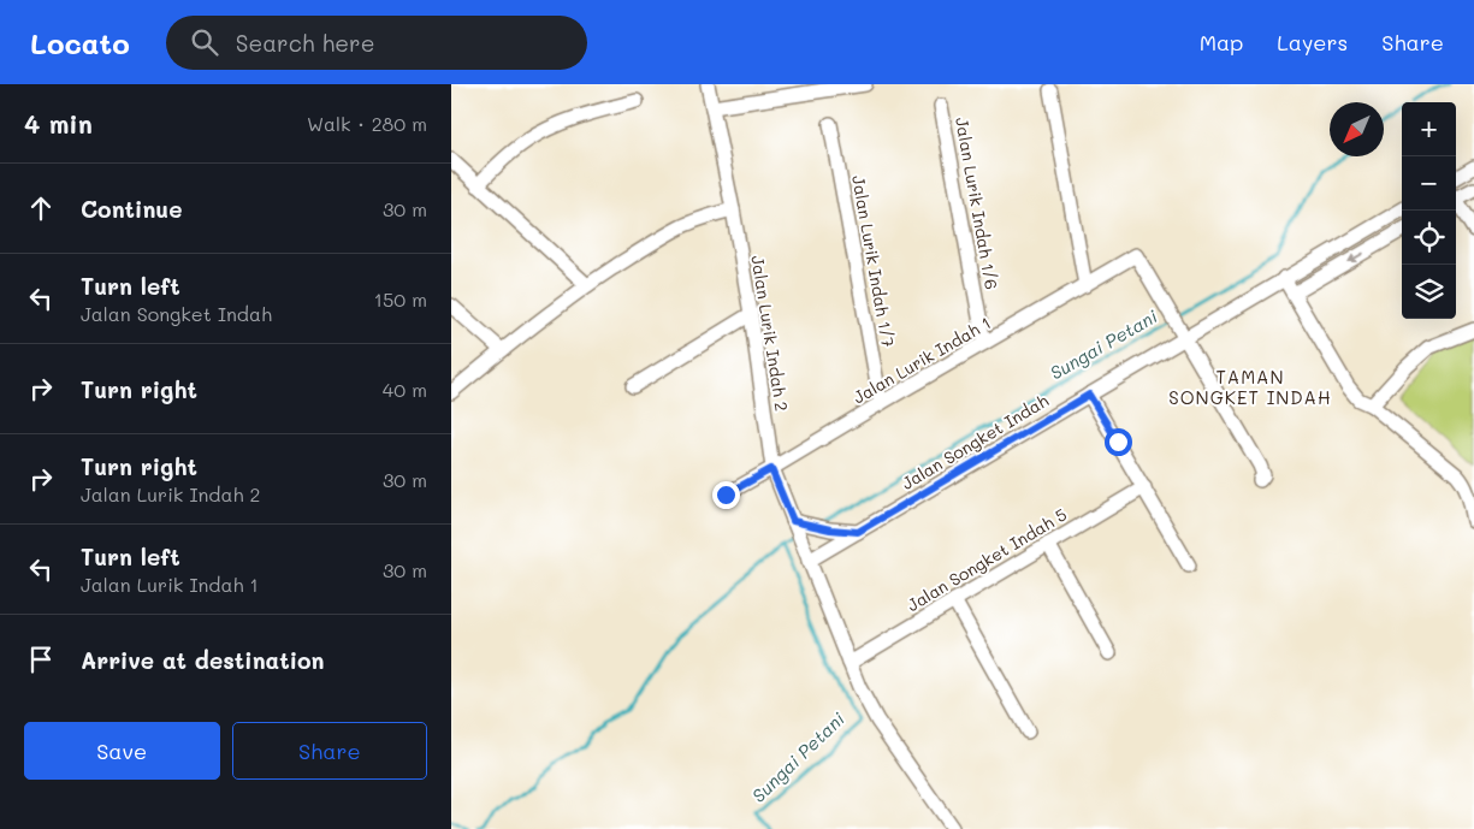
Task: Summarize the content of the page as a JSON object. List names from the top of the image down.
{
  "streets": {
    "street": [
      "Jalan Lurik Indah 1/6",
      "Jalan Lurik Indah 1/7",
      "Jalan Lurik Indah 2",
      "Jalan Lurik Indah 1",
      "Jalan Songket Indah",
      "Jalan Songket Indah 5"
    ]
  },
  "crossings": [
    ["Jalan Lurik Indah 1/6", "Jalan Lurik Indah 1"],
    ["Jalan Lurik Indah 1/7", "Jalan Lurik Indah 1"],
    ["Jalan Lurik Indah 2", "Jalan Lurik Indah 1"],
    ["Jalan Lurik Indah 2", "Jalan Songket Indah"],
    ["Jalan Lurik Indah 2", "Jalan Songket Indah 5"],
    ["Jalan Lurik Indah 1", "Jalan Songket Indah"]
  ],
  "districts": ["TAMAN SONGKET INDAH"],
  "water": ["Sungai Petani"],
  "north": "bottom left",
  "page": {
    "header": "Locato",
    "search": "Search here",
    "nav": ["Map", "Layers", "Share"],
    "heading": ["4 min", "Walk · 280 m"],
    "map_buttons": ["+", "−"],
    "list": [
      ["Continue", "30 m"],
      ["Turn left", "Jalan Songket Indah", "150 m"],
      ["Turn right", "40 m"],
      ["Turn right", "Jalan Lurik Indah 2", "30 m"],
      ["Turn left", "Jalan Lurik Indah 1", "30 m"],
      "Arrive at destination"
    ],
    "buttons": ["Save", "Share"]
  }
}
